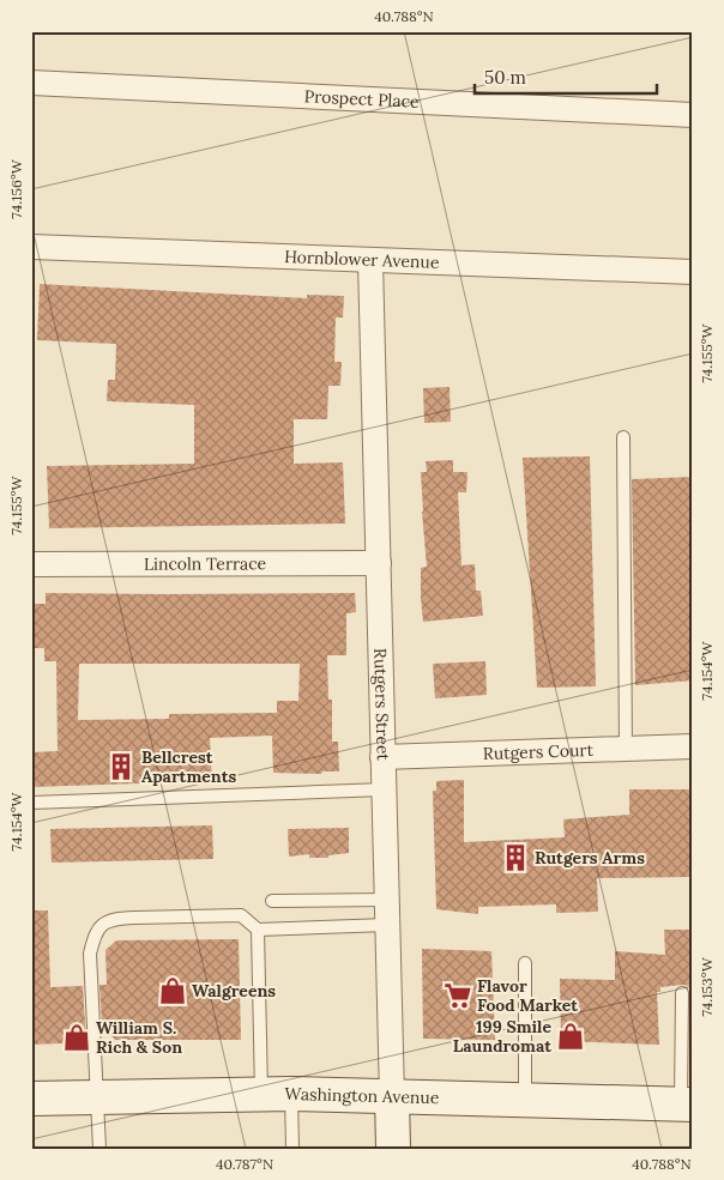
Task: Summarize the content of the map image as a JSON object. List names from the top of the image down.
{
  "streets": {
    "main road": ["Rutgers Street", "Washington Avenue"],
    "street": [
      "Prospect Place",
      "Hornblower Avenue",
      "Lincoln Terrace",
      "Rutgers Court"
    ]
  },
  "crossings": [
    ["Hornblower Avenue", "Rutgers Street"],
    ["Lincoln Terrace", "Rutgers Street"],
    ["Rutgers Street", "Rutgers Court"],
    ["Rutgers Street", "Washington Avenue"]
  ],
  "places": {
    "building": ["Bellcrest Apartments", "Rutgers Arms"],
    "shop": ["Walgreens", "199 Smile Laundromat", "William S. Rich & Son"],
    "supermarket": ["Flavor Food Market"]
  },
  "scale_bar": "50 m",
  "coordinates": [
    "40.788°N",
    "74.156°W",
    "74.155°W",
    "74.154°W",
    "74.153°W",
    "40.787°N"
  ]
}
